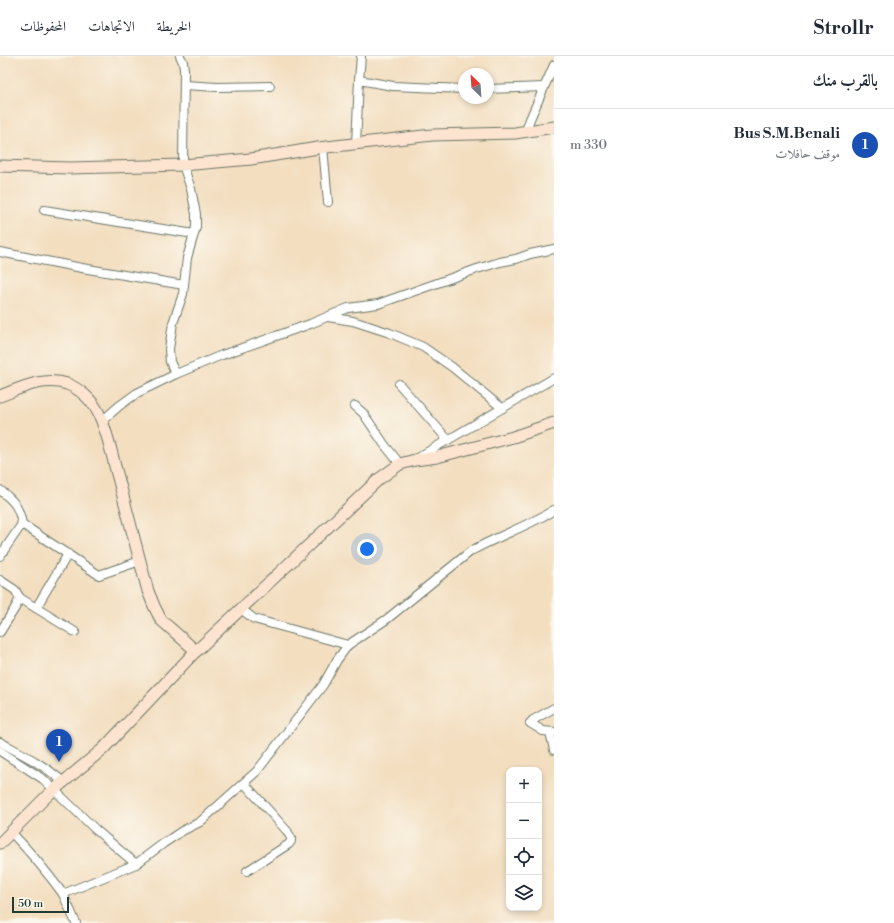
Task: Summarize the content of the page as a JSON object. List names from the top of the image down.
{
  "scale_bar": "50 m",
  "north": "top left",
  "page": {
    "header": "Strollr",
    "nav": ["الخريطة", "الاتجاهات", "المحفوظات"],
    "heading": "بالقرب منك",
    "list": [
      {
        "mark": "1",
        "name": "Bus S.M.Benali",
        "note": "موقف حافلات",
        "value": "330 m"
      }
    ],
    "pins": "1",
    "map_buttons": ["+", "−"],
    "scale": "50 m"
  }
}
